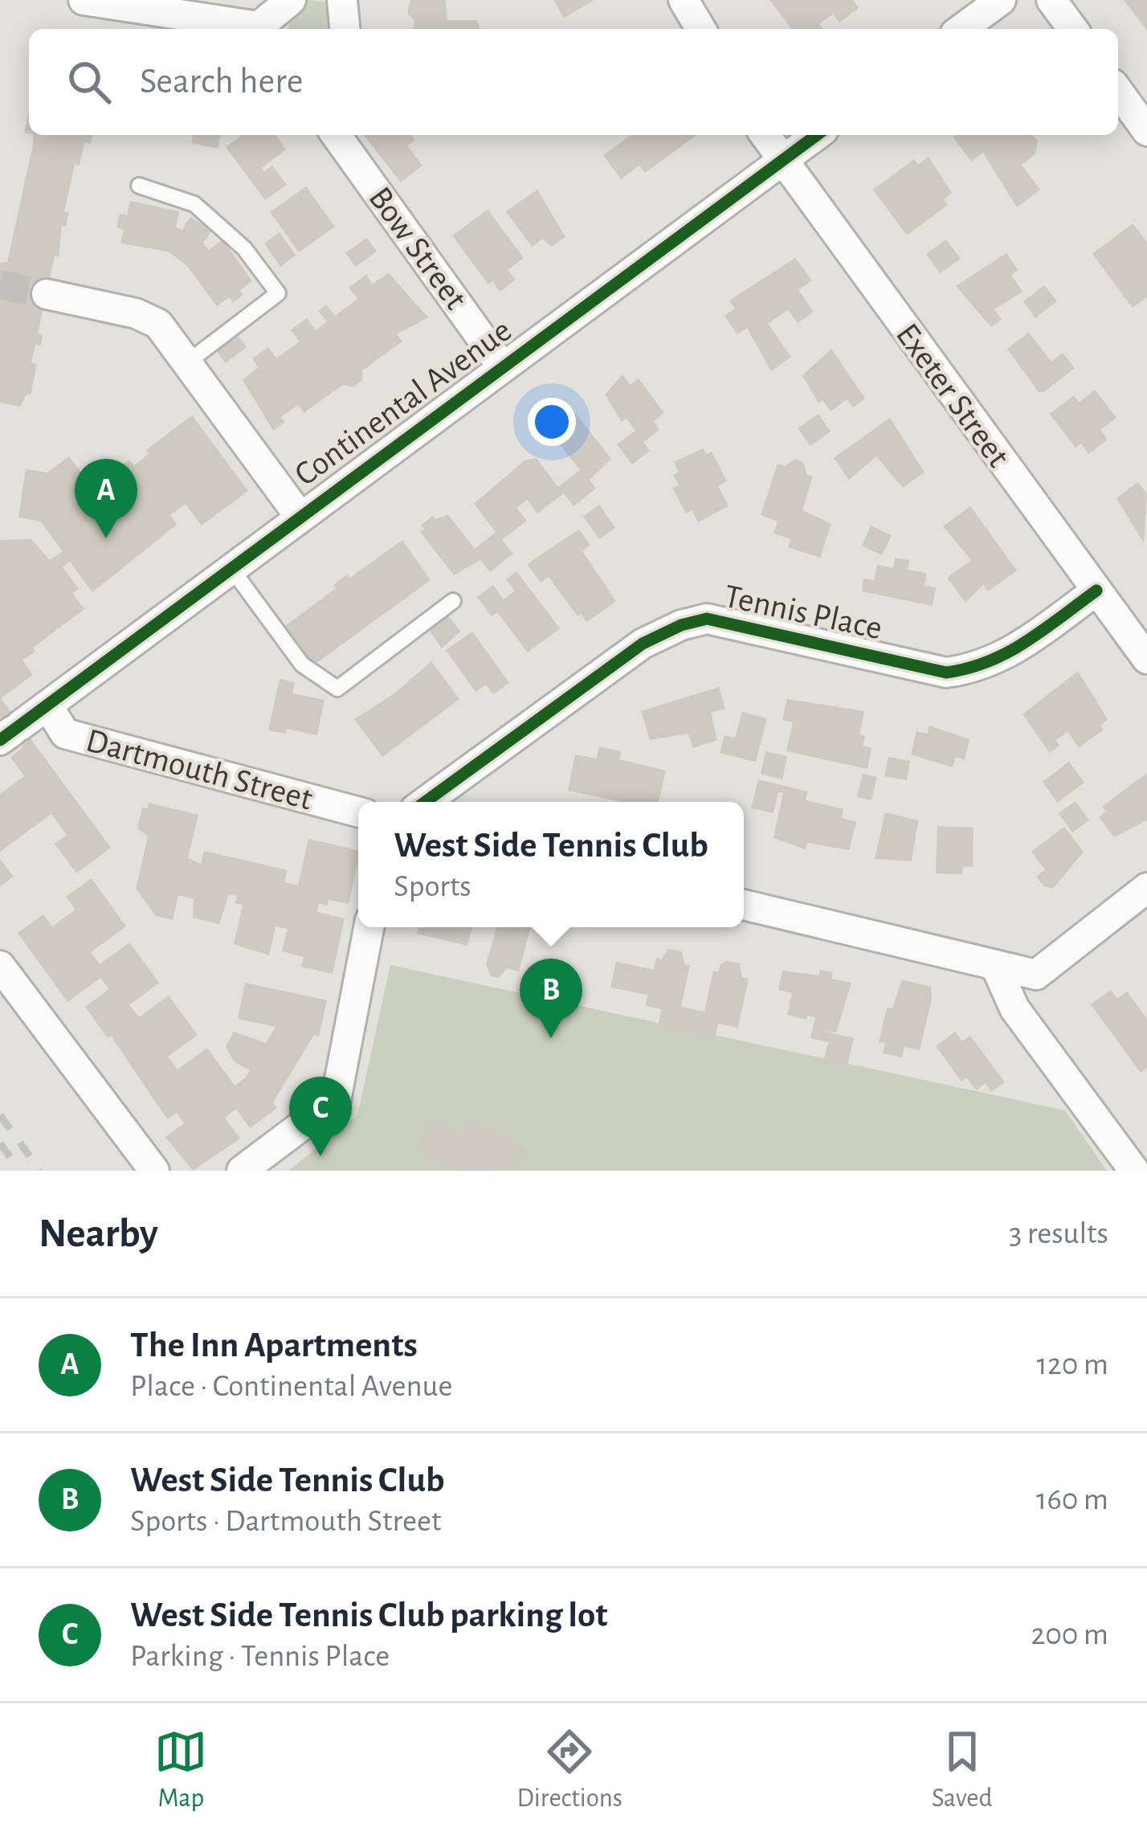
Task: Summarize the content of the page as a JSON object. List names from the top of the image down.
{
  "streets": {
    "street": [
      "Bow Street",
      "Exeter Street",
      "Continental Avenue",
      "Tennis Place",
      "Dartmouth Street"
    ]
  },
  "crossings": [
    ["Bow Street", "Continental Avenue"],
    ["Exeter Street", "Continental Avenue"],
    ["Exeter Street", "Tennis Place"],
    ["Continental Avenue", "Dartmouth Street"]
  ],
  "page": {
    "search": "Search here",
    "pins": ["A", "B", "C"],
    "popup": ["West Side Tennis Club", "Sports"],
    "heading": ["Nearby", "3 results"],
    "list": [
      {
        "mark": "A",
        "name": "The Inn Apartments",
        "note": "Place · Continental Avenue",
        "value": "120 m"
      },
      {
        "mark": "B",
        "name": "West Side Tennis Club",
        "note": "Sports · Dartmouth Street",
        "value": "160 m"
      },
      {
        "mark": "C",
        "name": "West Side Tennis Club parking lot",
        "note": "Parking · Tennis Place",
        "value": "200 m"
      }
    ],
    "nav": ["Map", "Directions", "Saved"]
  }
}
